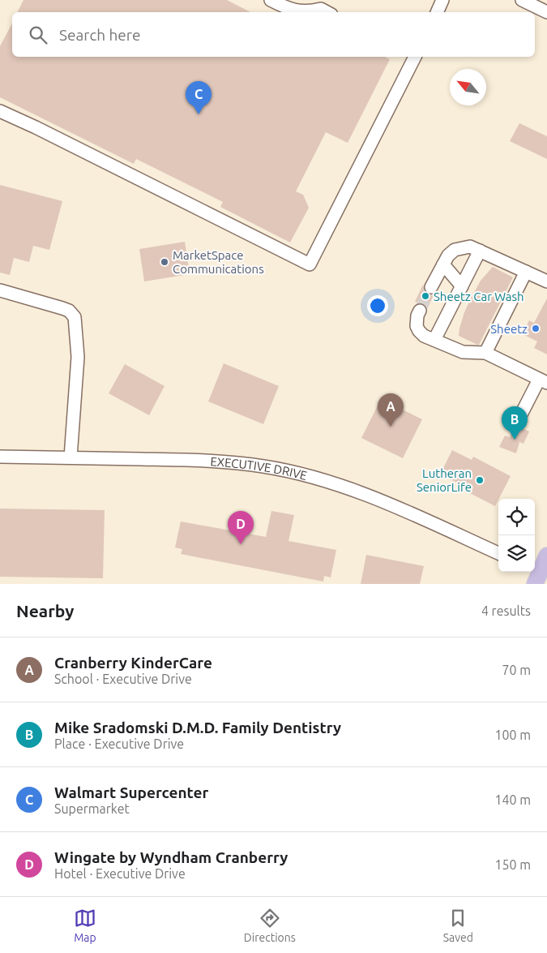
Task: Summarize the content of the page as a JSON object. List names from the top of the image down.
{
  "streets": {
    "street": ["EXECUTIVE DRIVE"]
  },
  "places": [
    "MarketSpace Communications",
    "Sheetz Car Wash",
    "Sheetz",
    "Lutheran SeniorLife"
  ],
  "north": "top left",
  "page": {
    "search": "Search here",
    "pins": [
      "C",
      "A",
      "B",
      "D"
    ],
    "heading": ["Nearby", "4 results"],
    "list": [
      {
        "mark": "A",
        "name": "Cranberry KinderCare",
        "note": "School · Executive Drive",
        "value": "70 m"
      },
      {
        "mark": "B",
        "name": "Mike Sradomski D.M.D. Family Dentistry",
        "note": "Place · Executive Drive",
        "value": "100 m"
      },
      {
        "mark": "C",
        "name": "Walmart Supercenter",
        "note": "Supermarket",
        "value": "140 m"
      },
      {
        "mark": "D",
        "name": "Wingate by Wyndham Cranberry",
        "note": "Hotel · Executive Drive",
        "value": "150 m"
      }
    ],
    "nav": ["Map", "Directions", "Saved"]
  }
}
